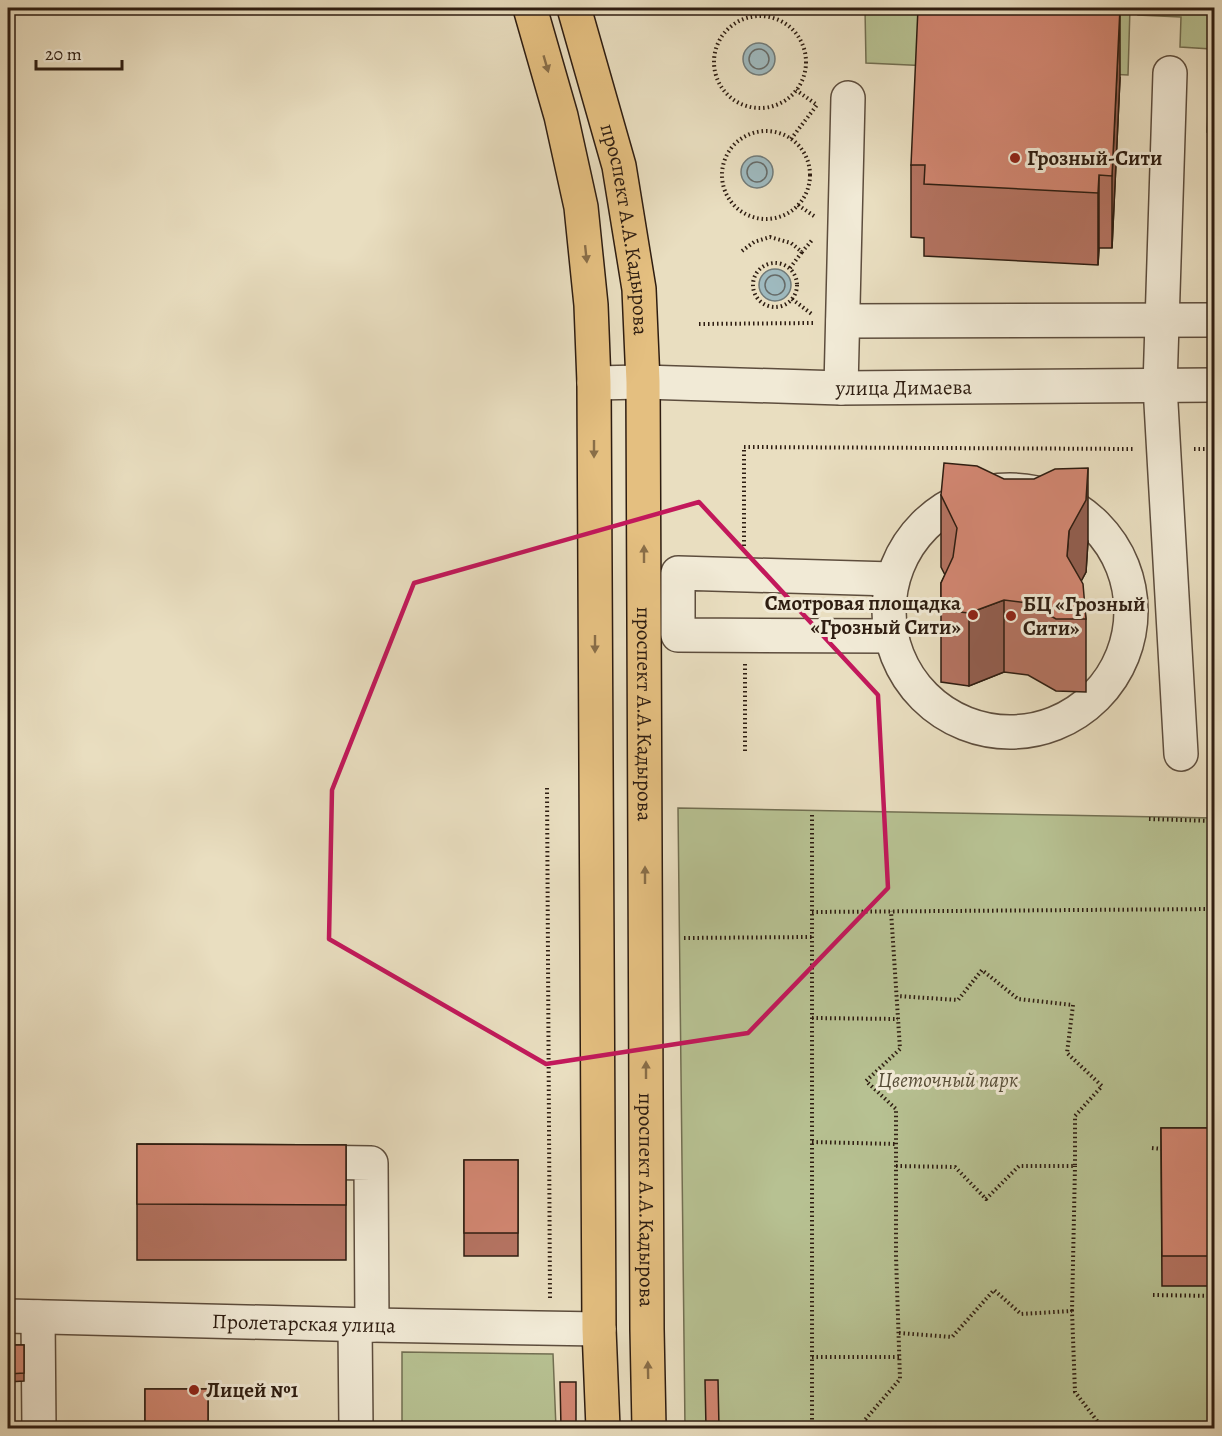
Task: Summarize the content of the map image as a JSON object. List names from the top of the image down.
{
  "streets": {
    "main road": ["проспект А.А.Кадырова"],
    "street": ["улица Димаева", "Пролетарская улица"]
  },
  "crossings": [
    ["проспект А.А.Кадырова", "улица Димаева"],
    ["проспект А.А.Кадырова", "Пролетарская улица"]
  ],
  "parks": ["Цветочный парк"],
  "places": [
    "Грозный-Сити",
    "Смотровая площадка «Грозный Сити»",
    "БЦ «Грозный Сити»",
    "Лицей №1"
  ],
  "scale_bar": "20 m"
}
